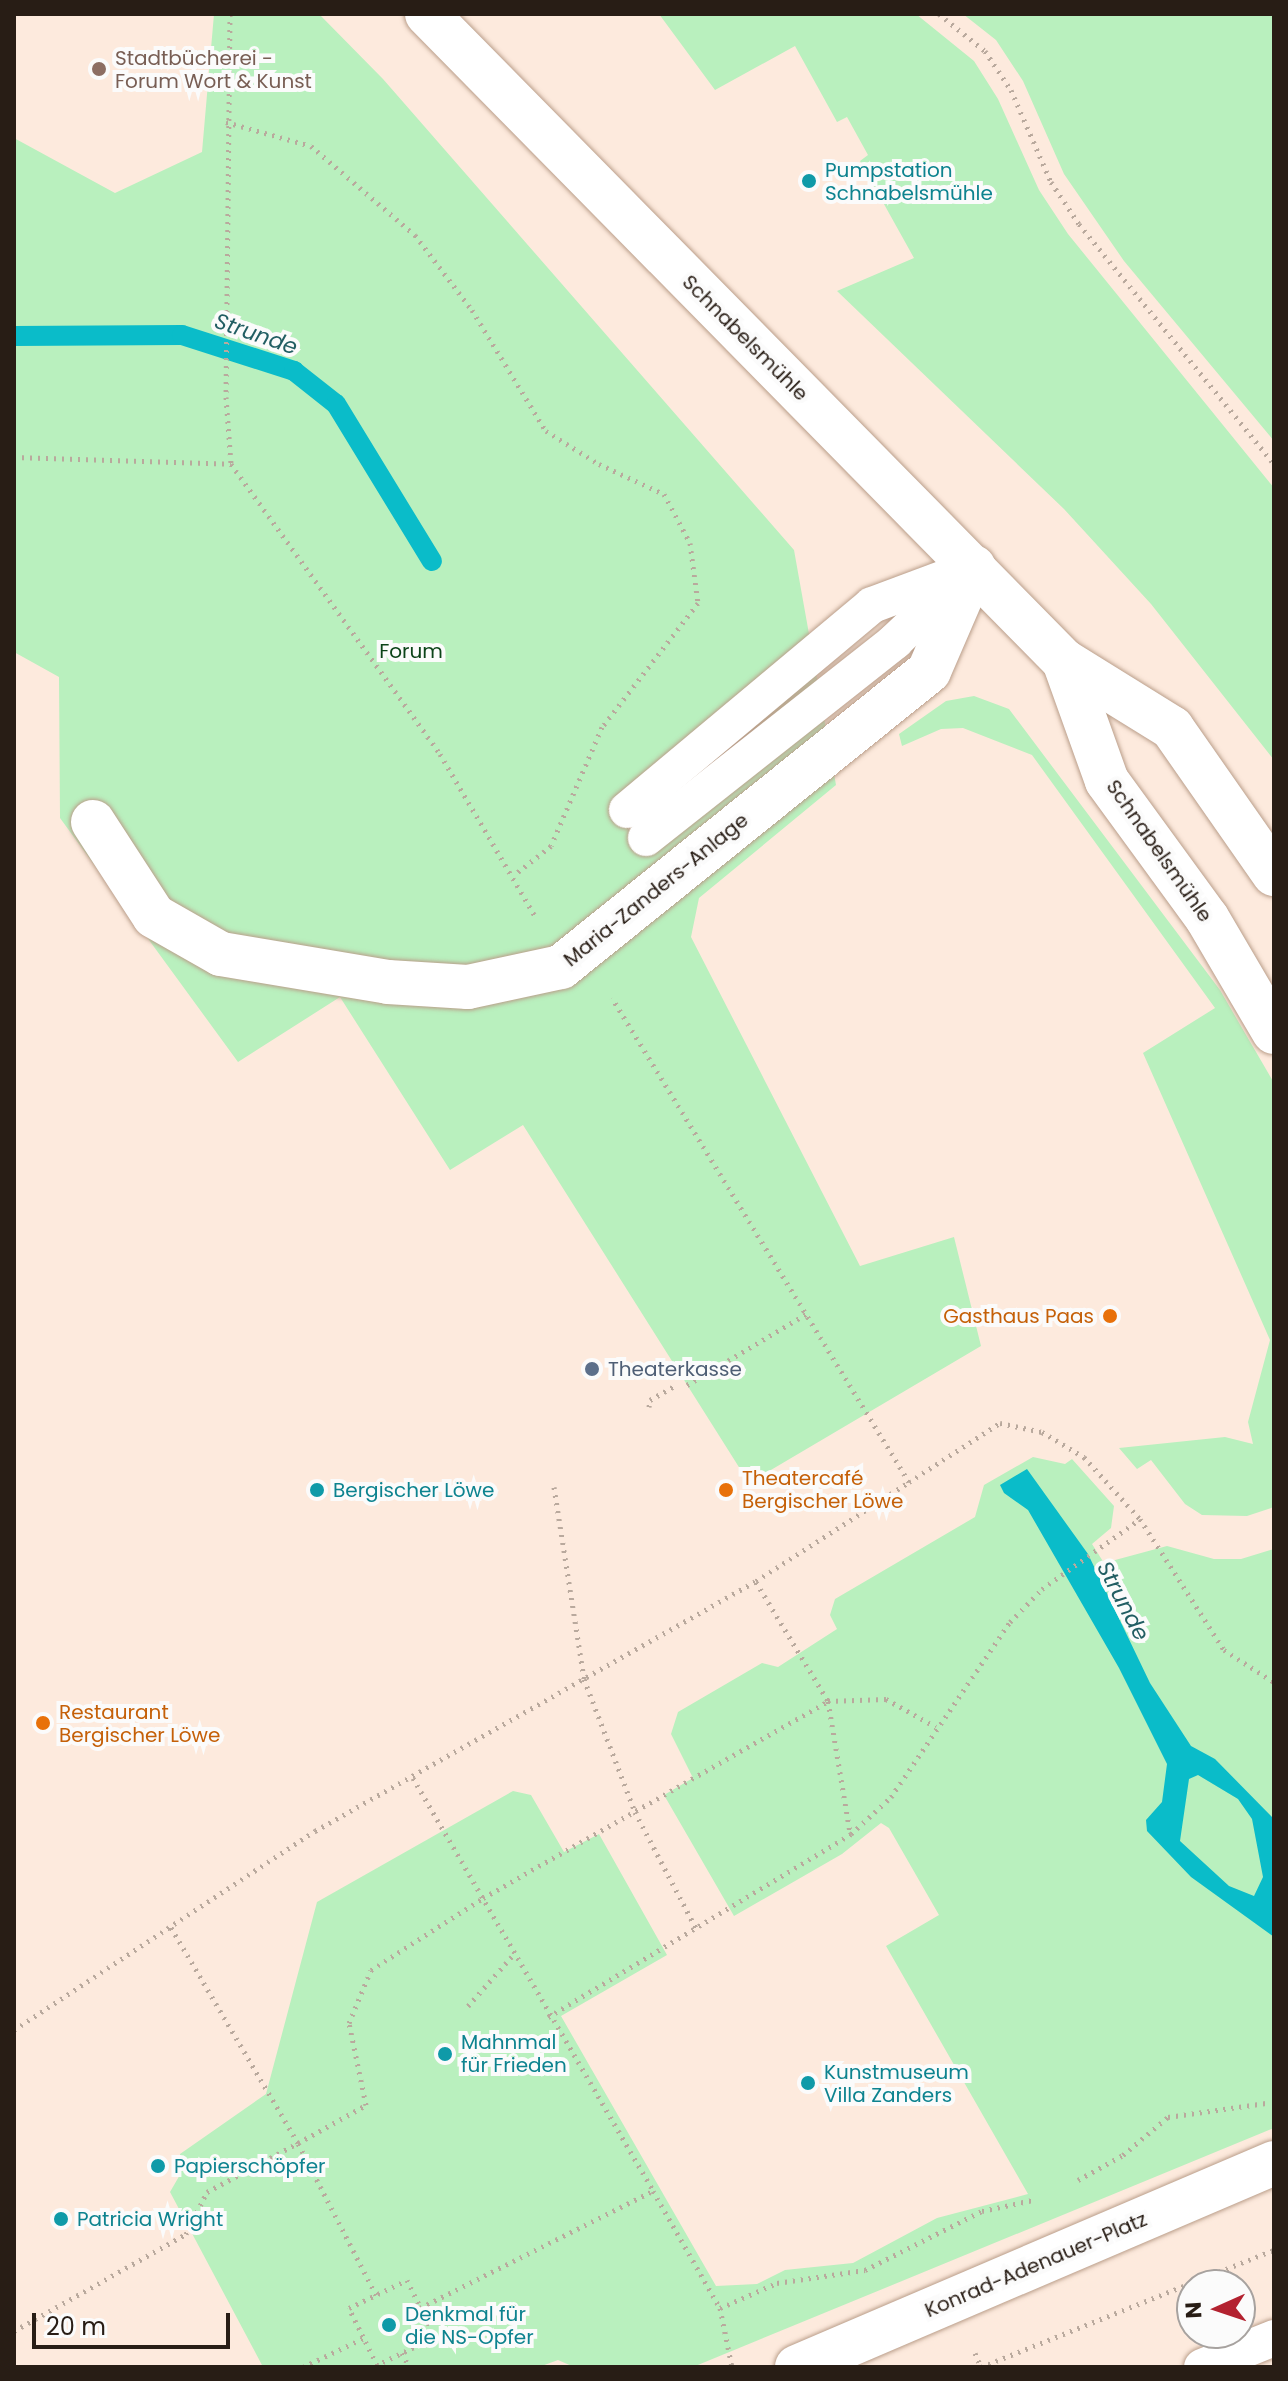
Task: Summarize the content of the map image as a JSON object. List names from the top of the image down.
{
  "streets": {
    "main road": ["Schnabelsmühle", "Maria-Zanders-Anlage", "Konrad-Adenauer-Platz"]
  },
  "crossings": [
    ["Schnabelsmühle", "Maria-Zanders-Anlage"]
  ],
  "water": ["Strunde"],
  "parks": ["Forum"],
  "places": [
    "Stadtbücherei - Forum Wort & Kunst",
    "Pumpstation Schnabelsmühle",
    "Gasthaus Paas",
    "Theaterkasse",
    "Bergischer Löwe",
    "Theatercafé Bergischer Löwe",
    "Restaurant Bergischer Löwe",
    "Mahnmal für Frieden",
    "Kunstmuseum Villa Zanders",
    "Papierschöpfer",
    "Patricia Wright",
    "Denkmal für die NS-Opfer"
  ],
  "scale_bar": "20 m",
  "north": "left"
}
